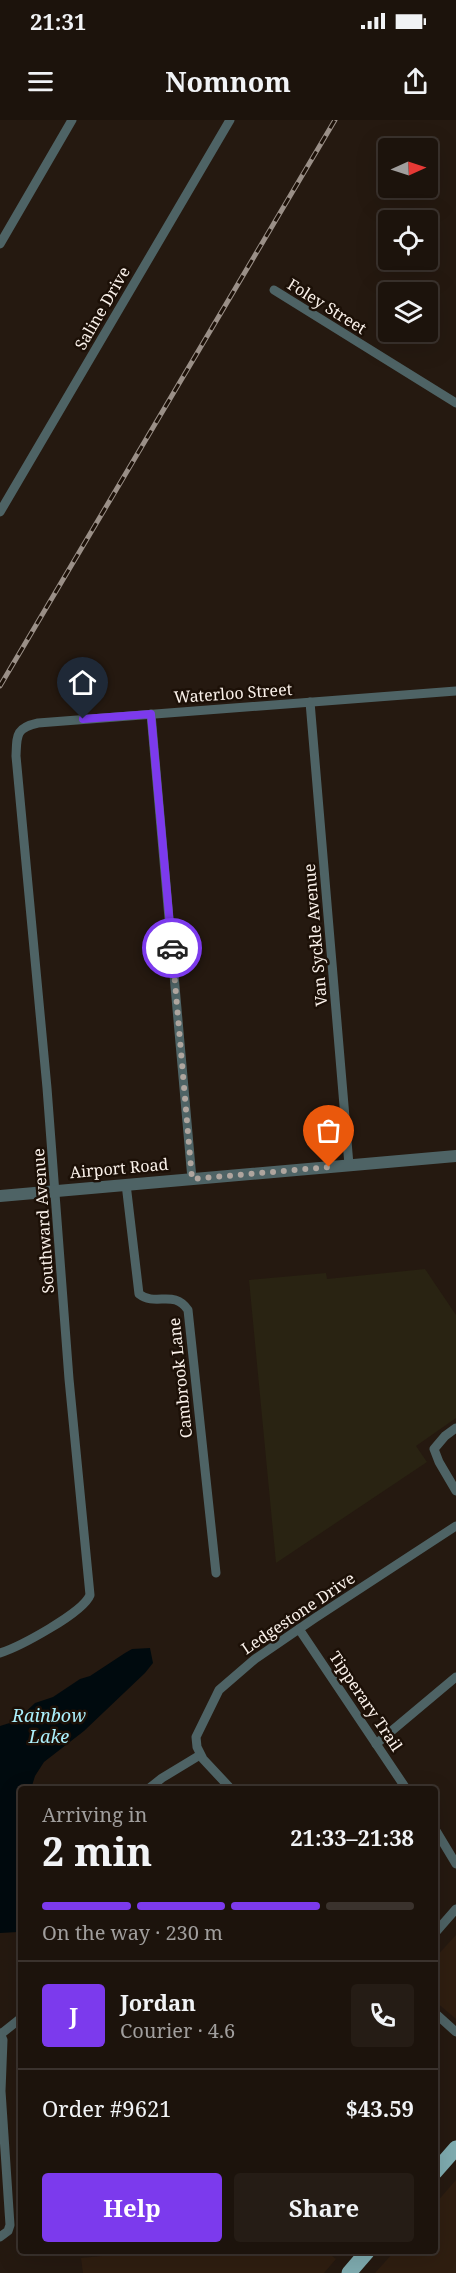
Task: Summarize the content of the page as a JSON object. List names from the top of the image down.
{
  "streets": {
    "street": [
      "Foley Street",
      "Saline Drive",
      "Waterloo Street",
      "Van Syckle Avenue",
      "Airport Road",
      "Southward Avenue",
      "Cambrook Lane",
      "Ledgestone Drive",
      "Tipperary Trail"
    ]
  },
  "crossings": [
    ["Waterloo Street", "Van Syckle Avenue"],
    ["Waterloo Street", "Southward Avenue"],
    ["Van Syckle Avenue", "Airport Road"],
    ["Airport Road", "Southward Avenue"],
    ["Airport Road", "Cambrook Lane"],
    ["Ledgestone Drive", "Tipperary Trail"]
  ],
  "water": ["Rainbow Lake"],
  "north": "right",
  "page": {
    "status": "21:31",
    "header": "Nomnom",
    "heading": ["2 min", "Arriving in", "21:33–21:38"],
    "panel": [
      "Jordan",
      "Courier · 4.6",
      "Order #9621",
      "$43.59"
    ],
    "bar": "On the way · 230 m",
    "round": "J",
    "buttons": ["Help", "Share"]
  }
}
